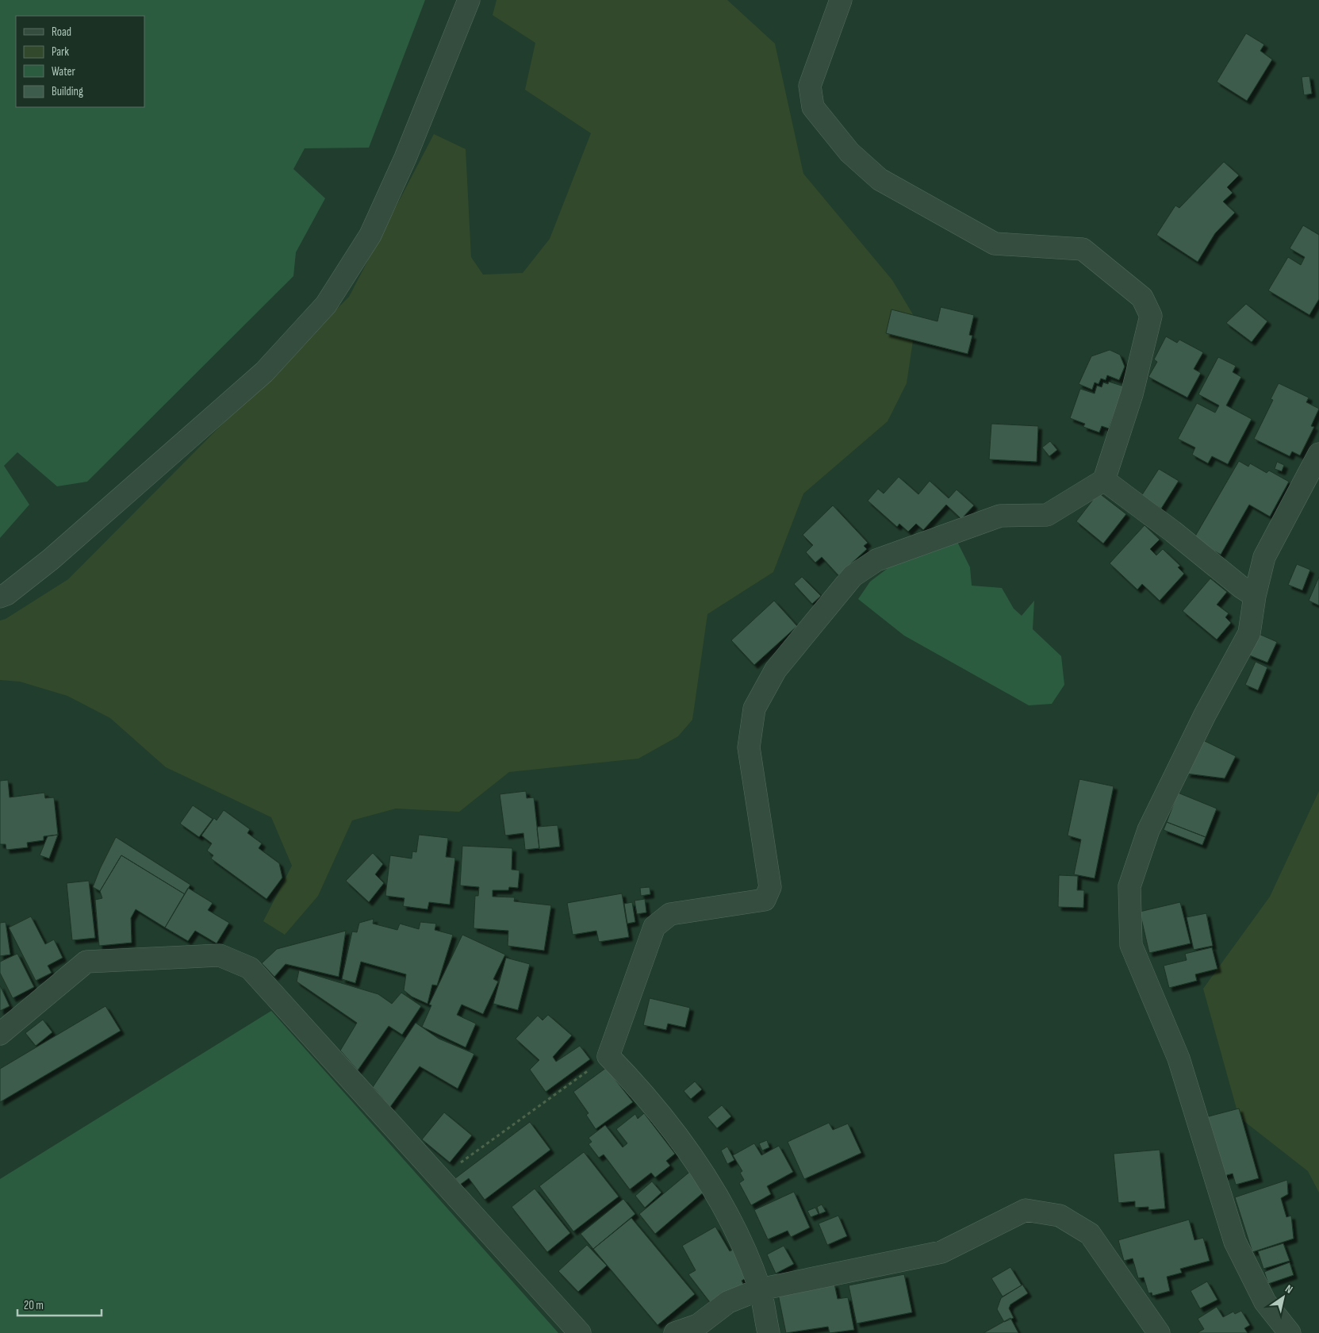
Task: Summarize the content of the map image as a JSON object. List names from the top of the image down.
{
  "legend": [
    "Road",
    "Park",
    "Water",
    "Building"
  ],
  "scale_bar": "20 m",
  "north": "top right"
}
